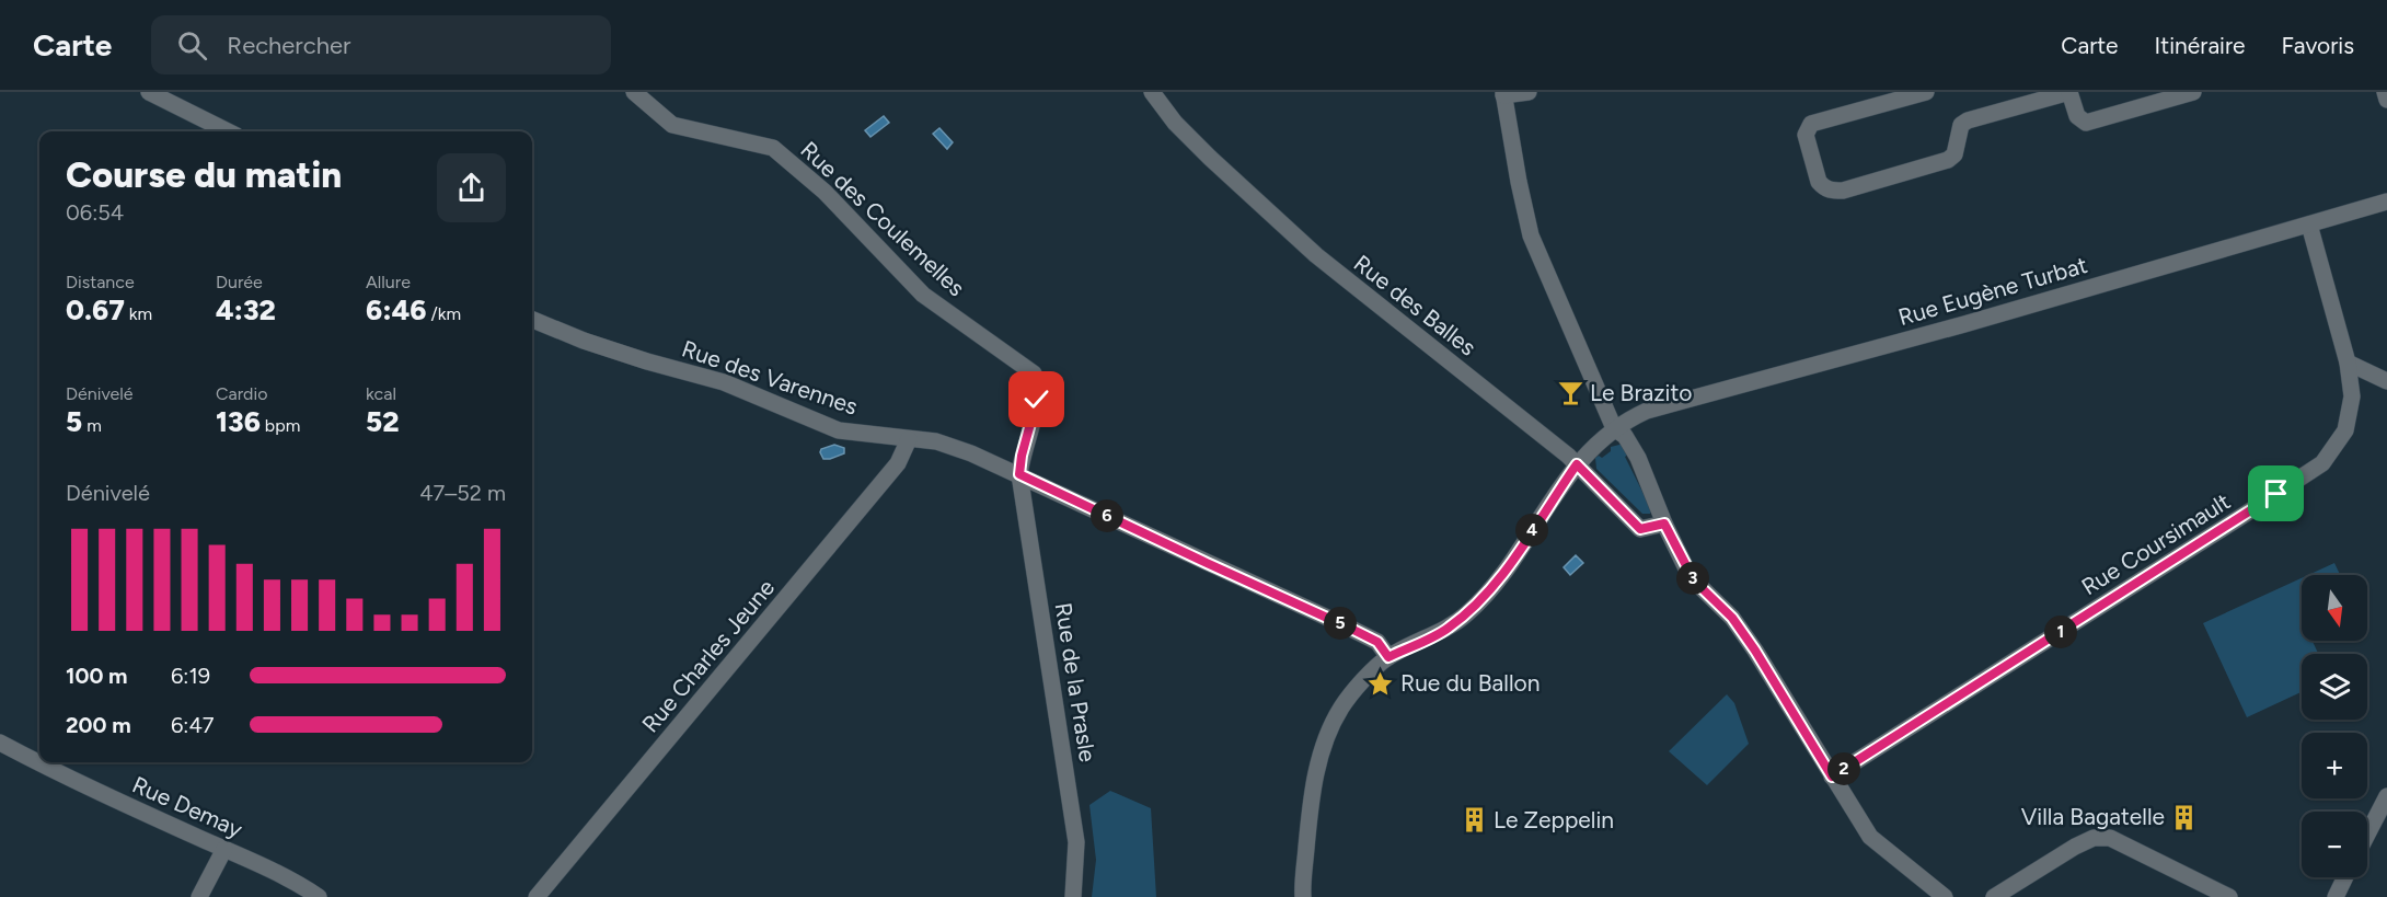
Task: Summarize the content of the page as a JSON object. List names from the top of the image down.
{
  "streets": {
    "street": [
      "Rue des Coulemelles",
      "Rue Eugène Turbat",
      "Rue des Balles",
      "Rue des Varennes",
      "Rue Coursimault",
      "Rue Charles Jeune",
      "Rue de la Prasle",
      "Rue Demay"
    ]
  },
  "crossings": [
    ["Rue des Coulemelles", "Rue des Varennes"],
    ["Rue des Coulemelles", "Rue de la Prasle"],
    ["Rue Eugène Turbat", "Rue Coursimault"],
    ["Rue des Varennes", "Rue Charles Jeune"],
    ["Rue des Varennes", "Rue de la Prasle"]
  ],
  "places": {
    "bar": ["Le Brazito"],
    "place": ["Rue du Ballon"],
    "building": ["Villa Bagatelle", "Le Zeppelin"]
  },
  "north": "bottom",
  "page": {
    "header": "Carte",
    "search": "Rechercher",
    "nav": ["Carte", "Itinéraire", "Favoris"],
    "heading": ["Course du matin", "06:54"],
    "stats": [
      ["Distance", "0.67 km"],
      ["Durée", "4:32"],
      ["Allure", "6:46 /km"],
      ["Dénivelé", "5 m"],
      ["Cardio", "136 bpm"],
      ["kcal", "52"]
    ],
    "chart": ["Dénivelé", "47–52 m"],
    "pins": [
      "6",
      "4",
      "3",
      "5",
      "1",
      "2"
    ],
    "map_buttons": ["+", "−"],
    "list": [
      {
        "name": "100 m",
        "note": "6:19"
      },
      {
        "name": "200 m",
        "note": "6:47"
      }
    ]
  }
}
